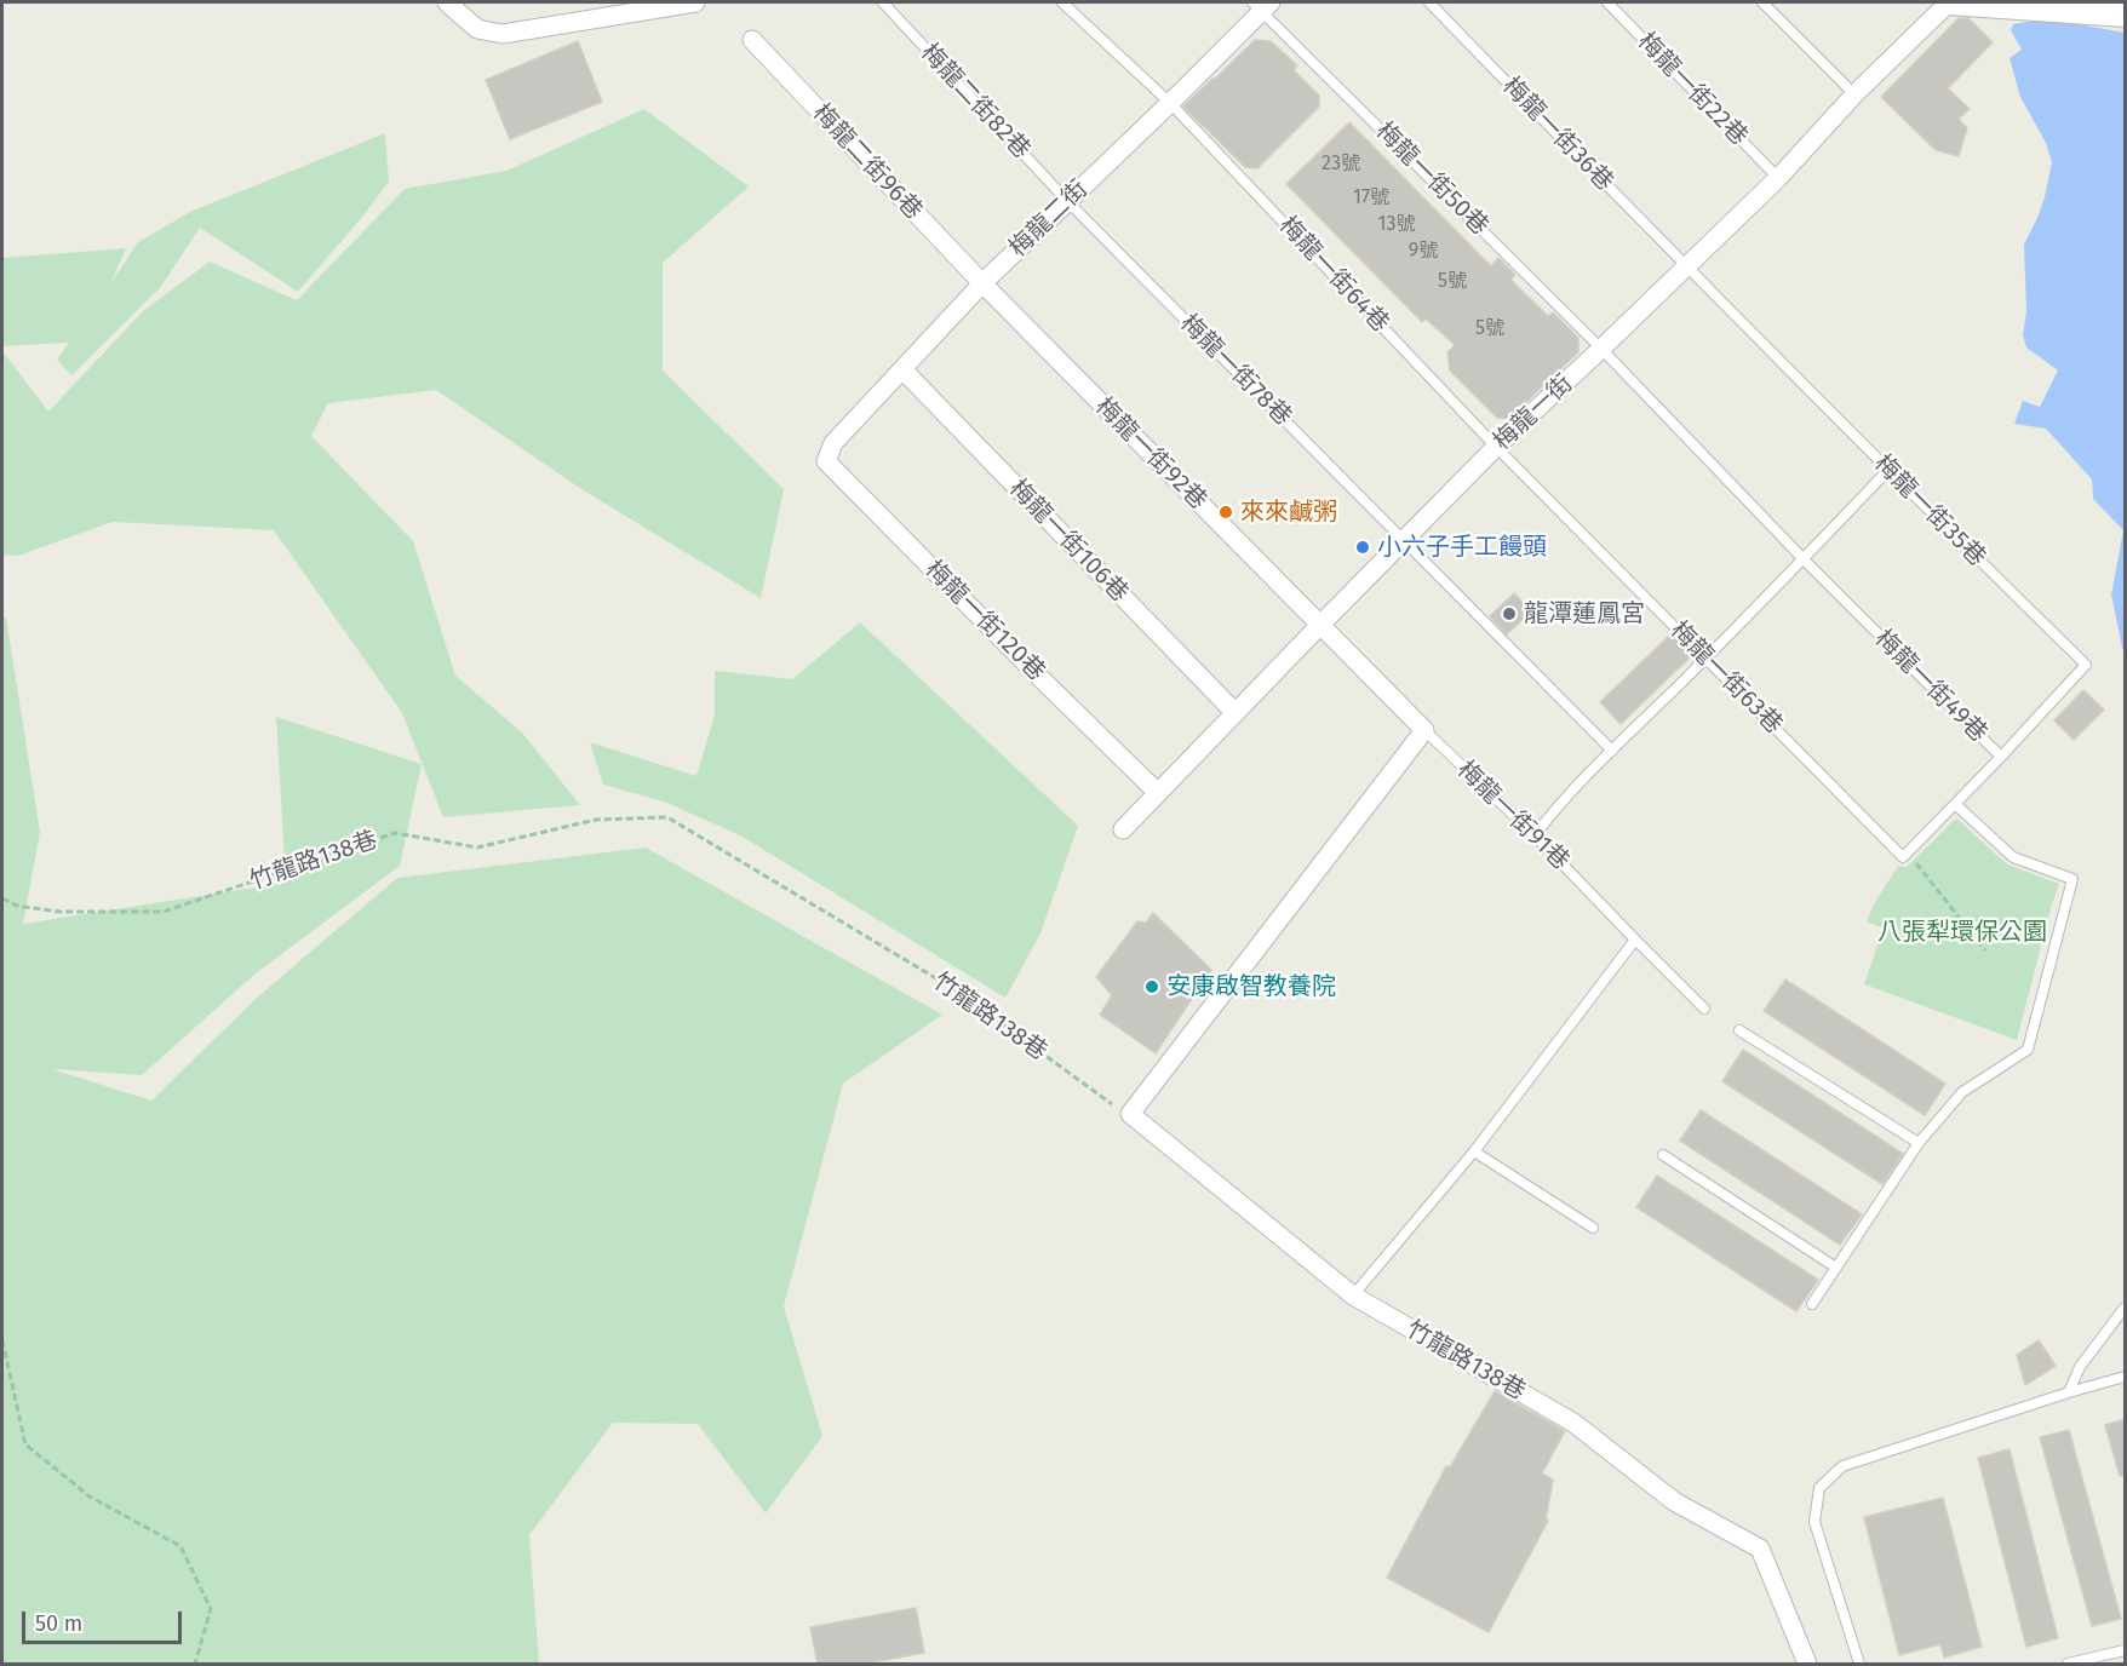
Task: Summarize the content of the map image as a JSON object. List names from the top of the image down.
{
  "streets": {
    "street": [
      "梅龍二街96巷",
      "梅龍二街",
      "梅龍一街",
      "梅龍一街92巷",
      "梅龍一街106巷",
      "梅龍一街120巷",
      "梅龍一街91巷",
      "竹龍路138巷"
    ],
    "lane": [
      "梅龍一街22巷",
      "梅龍二街82巷",
      "梅龍一街36巷",
      "梅龍一街50巷",
      "梅龍一街64巷",
      "梅龍一街78巷",
      "梅龍一街35巷",
      "梅龍一街63巷",
      "梅龍一街49巷"
    ]
  },
  "crossings": [
    ["梅龍一街22巷", "梅龍一街"],
    ["梅龍二街82巷", "梅龍二街"],
    ["梅龍二街82巷", "梅龍一街78巷"],
    ["梅龍一街36巷", "梅龍一街"],
    ["梅龍一街36巷", "梅龍一街35巷"],
    ["梅龍二街96巷", "梅龍二街"],
    ["梅龍二街96巷", "梅龍一街92巷"],
    ["梅龍一街50巷", "梅龍二街"],
    ["梅龍一街50巷", "梅龍一街"],
    ["梅龍一街50巷", "梅龍一街49巷"],
    ["梅龍二街", "梅龍一街64巷"],
    ["梅龍二街", "梅龍一街78巷"],
    ["梅龍二街", "梅龍一街92巷"],
    ["梅龍二街", "梅龍一街106巷"],
    ["梅龍二街", "梅龍一街120巷"],
    ["梅龍一街64巷", "梅龍一街"],
    ["梅龍一街64巷", "梅龍一街63巷"],
    ["梅龍一街78巷", "梅龍一街"],
    ["梅龍一街", "梅龍一街92巷"],
    ["梅龍一街", "梅龍一街35巷"],
    ["梅龍一街", "梅龍一街106巷"],
    ["梅龍一街", "梅龍一街120巷"],
    ["梅龍一街", "梅龍一街63巷"],
    ["梅龍一街", "梅龍一街49巷"],
    ["梅龍一街", "梅龍一街91巷"],
    ["梅龍一街92巷", "梅龍一街91巷"],
    ["梅龍一街35巷", "梅龍一街49巷"]
  ],
  "parks": ["八張犁環保公園"],
  "places": [
    "來來鹹粥",
    "小六子手工饅頭",
    "龍潭蓮鳳宮",
    "安康啟智教養院"
  ],
  "house_numbers": [
    "23號",
    "17號",
    "13號",
    "9號",
    "5號",
    "5號"
  ],
  "scale_bar": "50 m"
}
